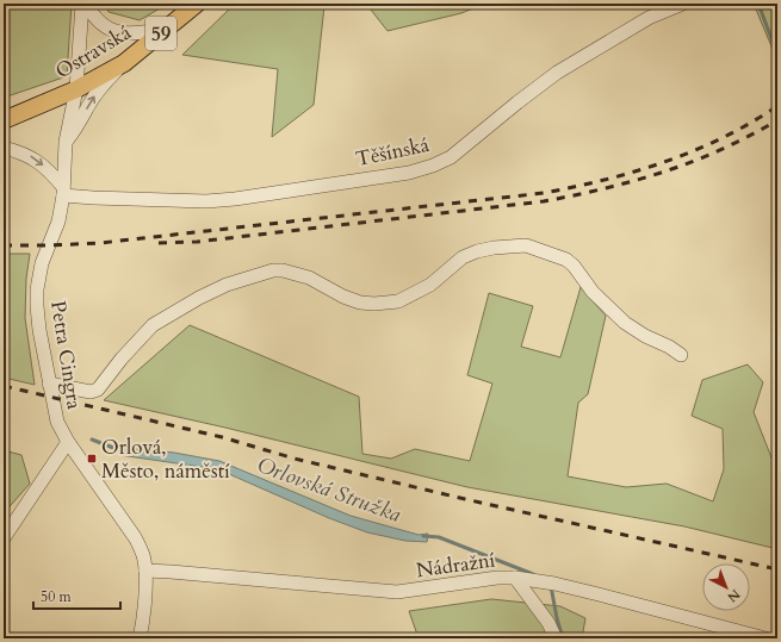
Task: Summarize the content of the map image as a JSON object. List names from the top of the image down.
{
  "streets": {
    "main road": ["59", "Ostravská"],
    "street": ["Těšínská", "Petra Cingra", "Nádražní"]
  },
  "crossings": [
    ["Ostravská", "Petra Cingra"],
    ["Těšínská", "Petra Cingra"],
    ["Petra Cingra", "Nádražní"]
  ],
  "water": ["Orlovská Stružka"],
  "places": {
    "transit": ["Orlová, Město, náměstí"]
  },
  "scale_bar": "50 m",
  "north": "bottom right"
}
